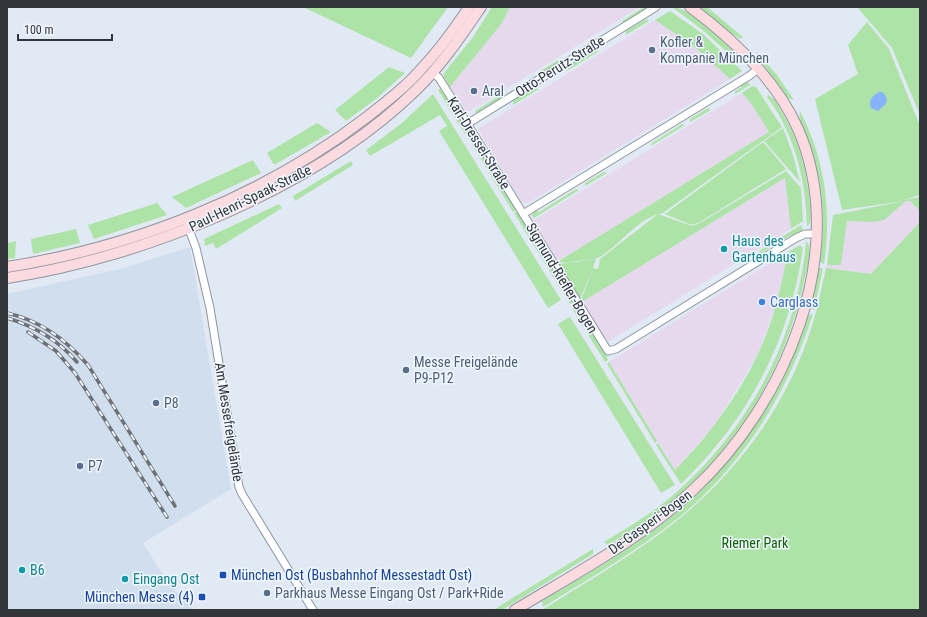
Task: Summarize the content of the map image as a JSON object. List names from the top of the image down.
{
  "streets": {
    "main road": ["Paul-Henri-Spaak-Straße", "De-Gasperi-Bogen"],
    "street": [
      "Otto-Perutz-Straße",
      "Karl-Dressel-Straße",
      "Sigmund-Riefler-Bogen",
      "Am Messefreigelände"
    ]
  },
  "crossings": [
    ["Otto-Perutz-Straße", "Karl-Dressel-Straße"],
    ["Karl-Dressel-Straße", "Paul-Henri-Spaak-Straße"],
    ["Karl-Dressel-Straße", "Sigmund-Riefler-Bogen"],
    ["Paul-Henri-Spaak-Straße", "Am Messefreigelände"],
    ["Sigmund-Riefler-Bogen", "De-Gasperi-Bogen"]
  ],
  "parks": ["Riemer Park"],
  "places": {
    "other": [
      "Kofler & Kompanie München",
      "Aral",
      "Haus des Gartenbaus",
      "Carglass",
      "Messe Freigelände P9-P12",
      "P8",
      "P7",
      "B6",
      "Eingang Ost",
      "Parkhaus Messe Eingang Ost / Park+Ride"
    ],
    "transit": ["München Ost (Busbahnhof Messestadt Ost)", "München Messe (4)"]
  },
  "scale_bar": "100 m"
}
